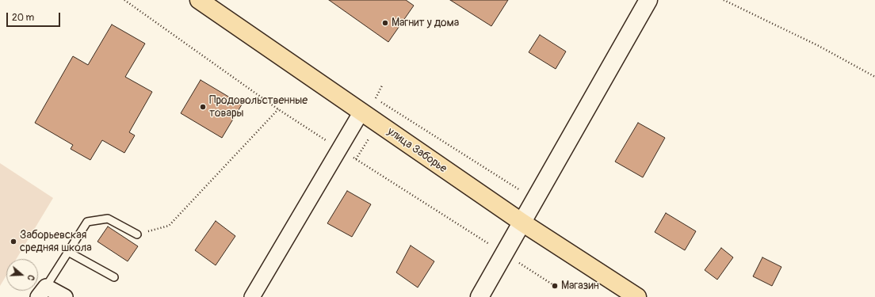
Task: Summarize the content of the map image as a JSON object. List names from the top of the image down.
{
  "streets": {
    "main road": ["улица Заборье"]
  },
  "places": [
    "Магнит у дома",
    "Продовольственные товары",
    "Заборьевская средняя школа",
    "Магазин"
  ],
  "scale_bar": "20 m",
  "north": "right"
}
